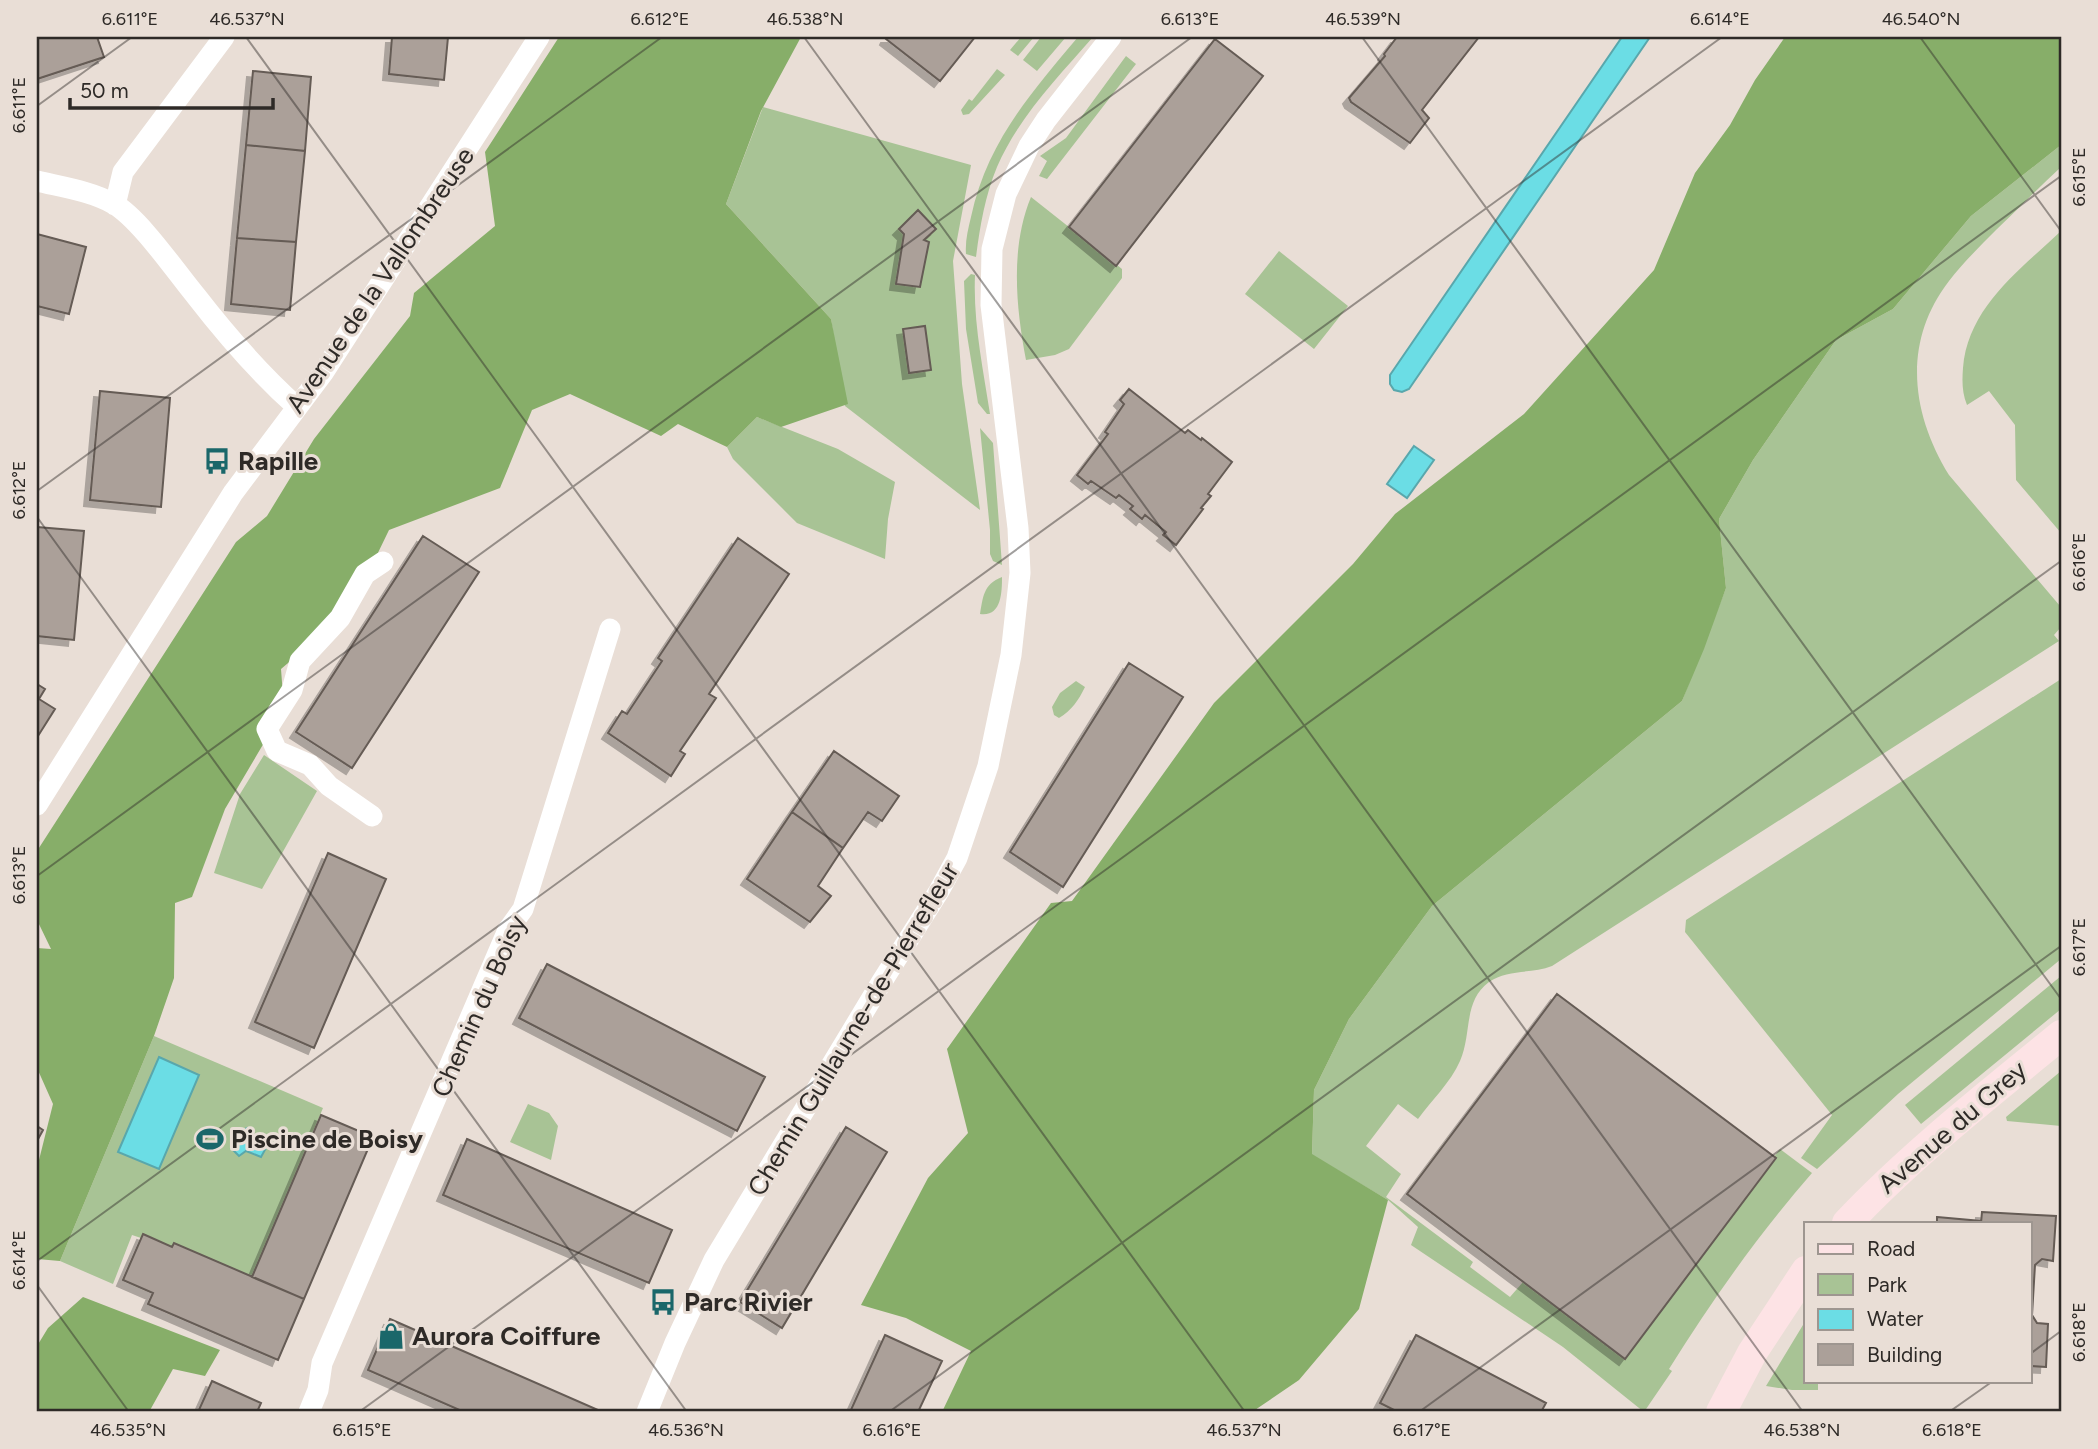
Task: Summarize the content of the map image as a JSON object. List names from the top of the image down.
{
  "streets": {
    "street": [
      "Avenue de la Vallombreuse",
      "Chemin du Boisy",
      "Chemin Guillaume-de-Pierrefleur",
      "Avenue du Grey"
    ]
  },
  "places": {
    "bus stop": ["Rapille", "Parc Rivier"],
    "sports": ["Piscine de Boisy"],
    "shop": ["Aurora Coiffure"]
  },
  "legend": [
    "Road",
    "Park",
    "Water",
    "Building"
  ],
  "scale_bar": "50 m",
  "coordinates": [
    "6.611°E",
    "46.537°N",
    "6.612°E",
    "46.538°N",
    "6.613°E",
    "46.539°N",
    "6.614°E",
    "46.540°N",
    "6.615°E",
    "6.616°E",
    "6.617°E",
    "6.618°E",
    "46.535°N",
    "46.536°N"
  ]
}
